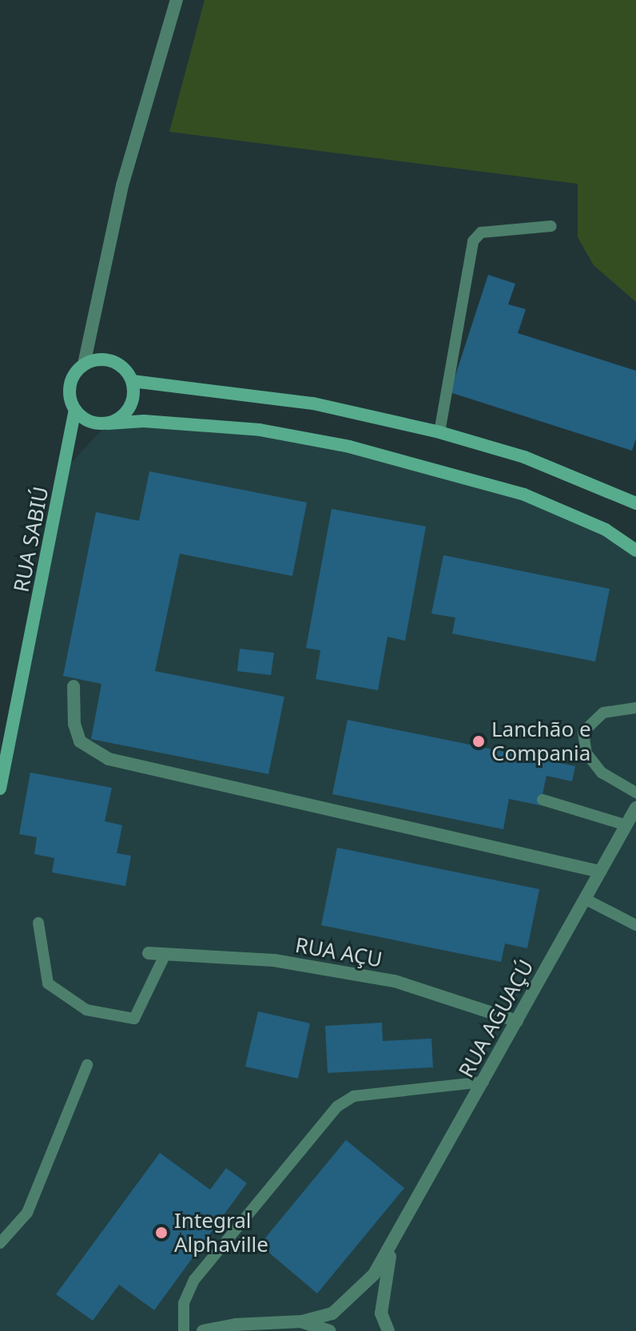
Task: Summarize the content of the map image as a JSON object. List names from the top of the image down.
{
  "streets": {
    "main road": ["RUA SABIÚ"],
    "street": ["RUA AÇU", "RUA AGUAÇÚ"]
  },
  "crossings": [
    ["RUA AÇU", "RUA AGUAÇÚ"]
  ],
  "places": ["Lanchão e Compania", "Integral Alphaville"]
}
